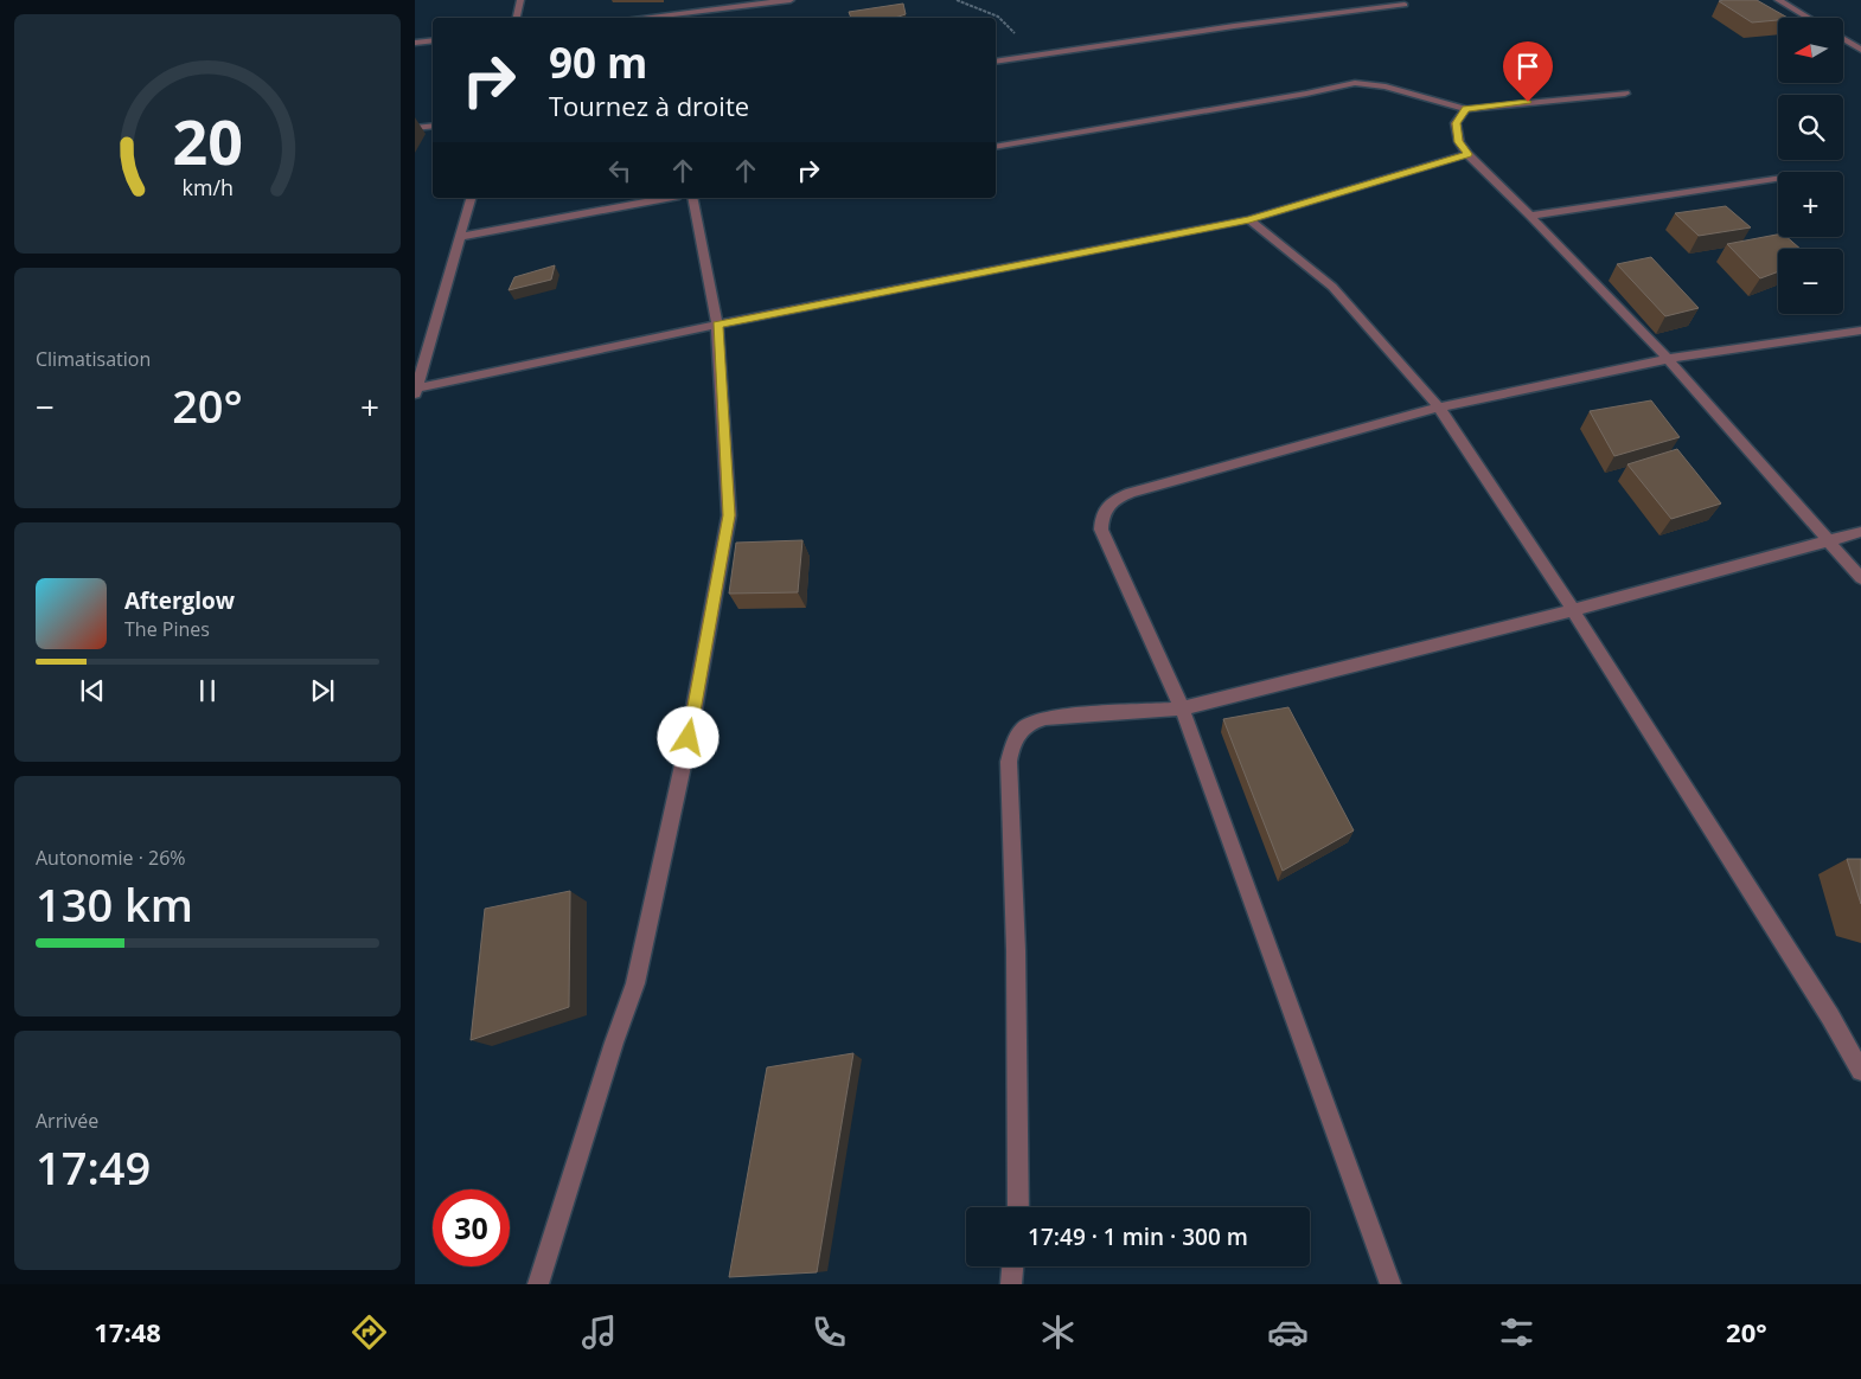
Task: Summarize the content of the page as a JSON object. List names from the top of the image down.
{
  "north": "left",
  "page": {
    "map_buttons": ["+", "−"],
    "turn": ["90 m", "Tournez à droite"],
    "tile": [
      "Climatisation",
      ["Autonomie · 26%", "130 km"],
      ["Arrivée", "17:49"]
    ],
    "heat": ["−", "20°", "+"],
    "song": ["Afterglow", "The Pines"],
    "limit": "30",
    "trip": "17:49 · 1 min · 300 m",
    "tabs": ["17:48", "20°"],
    "gauge": ["20", "km/h"]
  }
}
